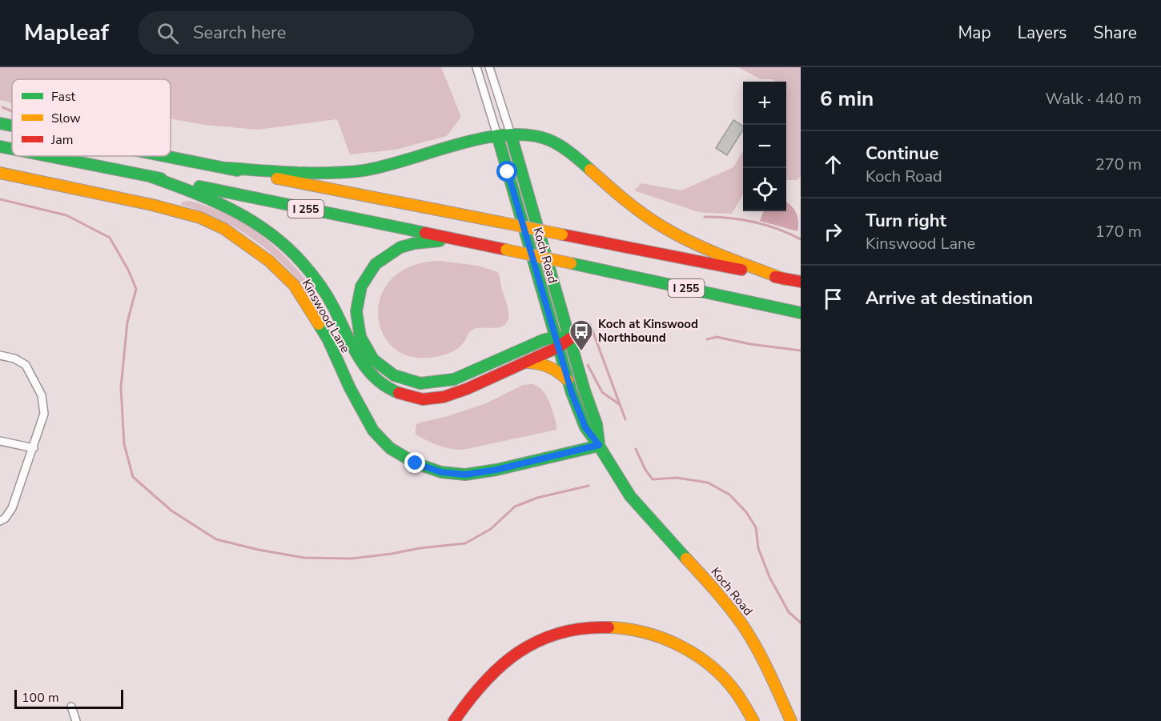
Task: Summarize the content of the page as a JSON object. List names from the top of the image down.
{
  "streets": {
    "main road": ["I 255", "Koch Road", "Kinswood Lane"]
  },
  "crossings": [
    ["Koch Road", "Kinswood Lane"]
  ],
  "places": {
    "bus stop": ["Koch at Kinswood Northbound"]
  },
  "legend": ["Fast", "Slow", "Jam"],
  "scale_bar": "100 m",
  "page": {
    "header": "Mapleaf",
    "search": "Search here",
    "nav": ["Map", "Layers", "Share"],
    "heading": ["6 min", "Walk · 440 m"],
    "map_buttons": ["+", "−"],
    "list": [
      ["Continue", "Koch Road", "270 m"],
      ["Turn right", "Kinswood Lane", "170 m"],
      "Arrive at destination"
    ],
    "scale": "100 m"
  }
}
